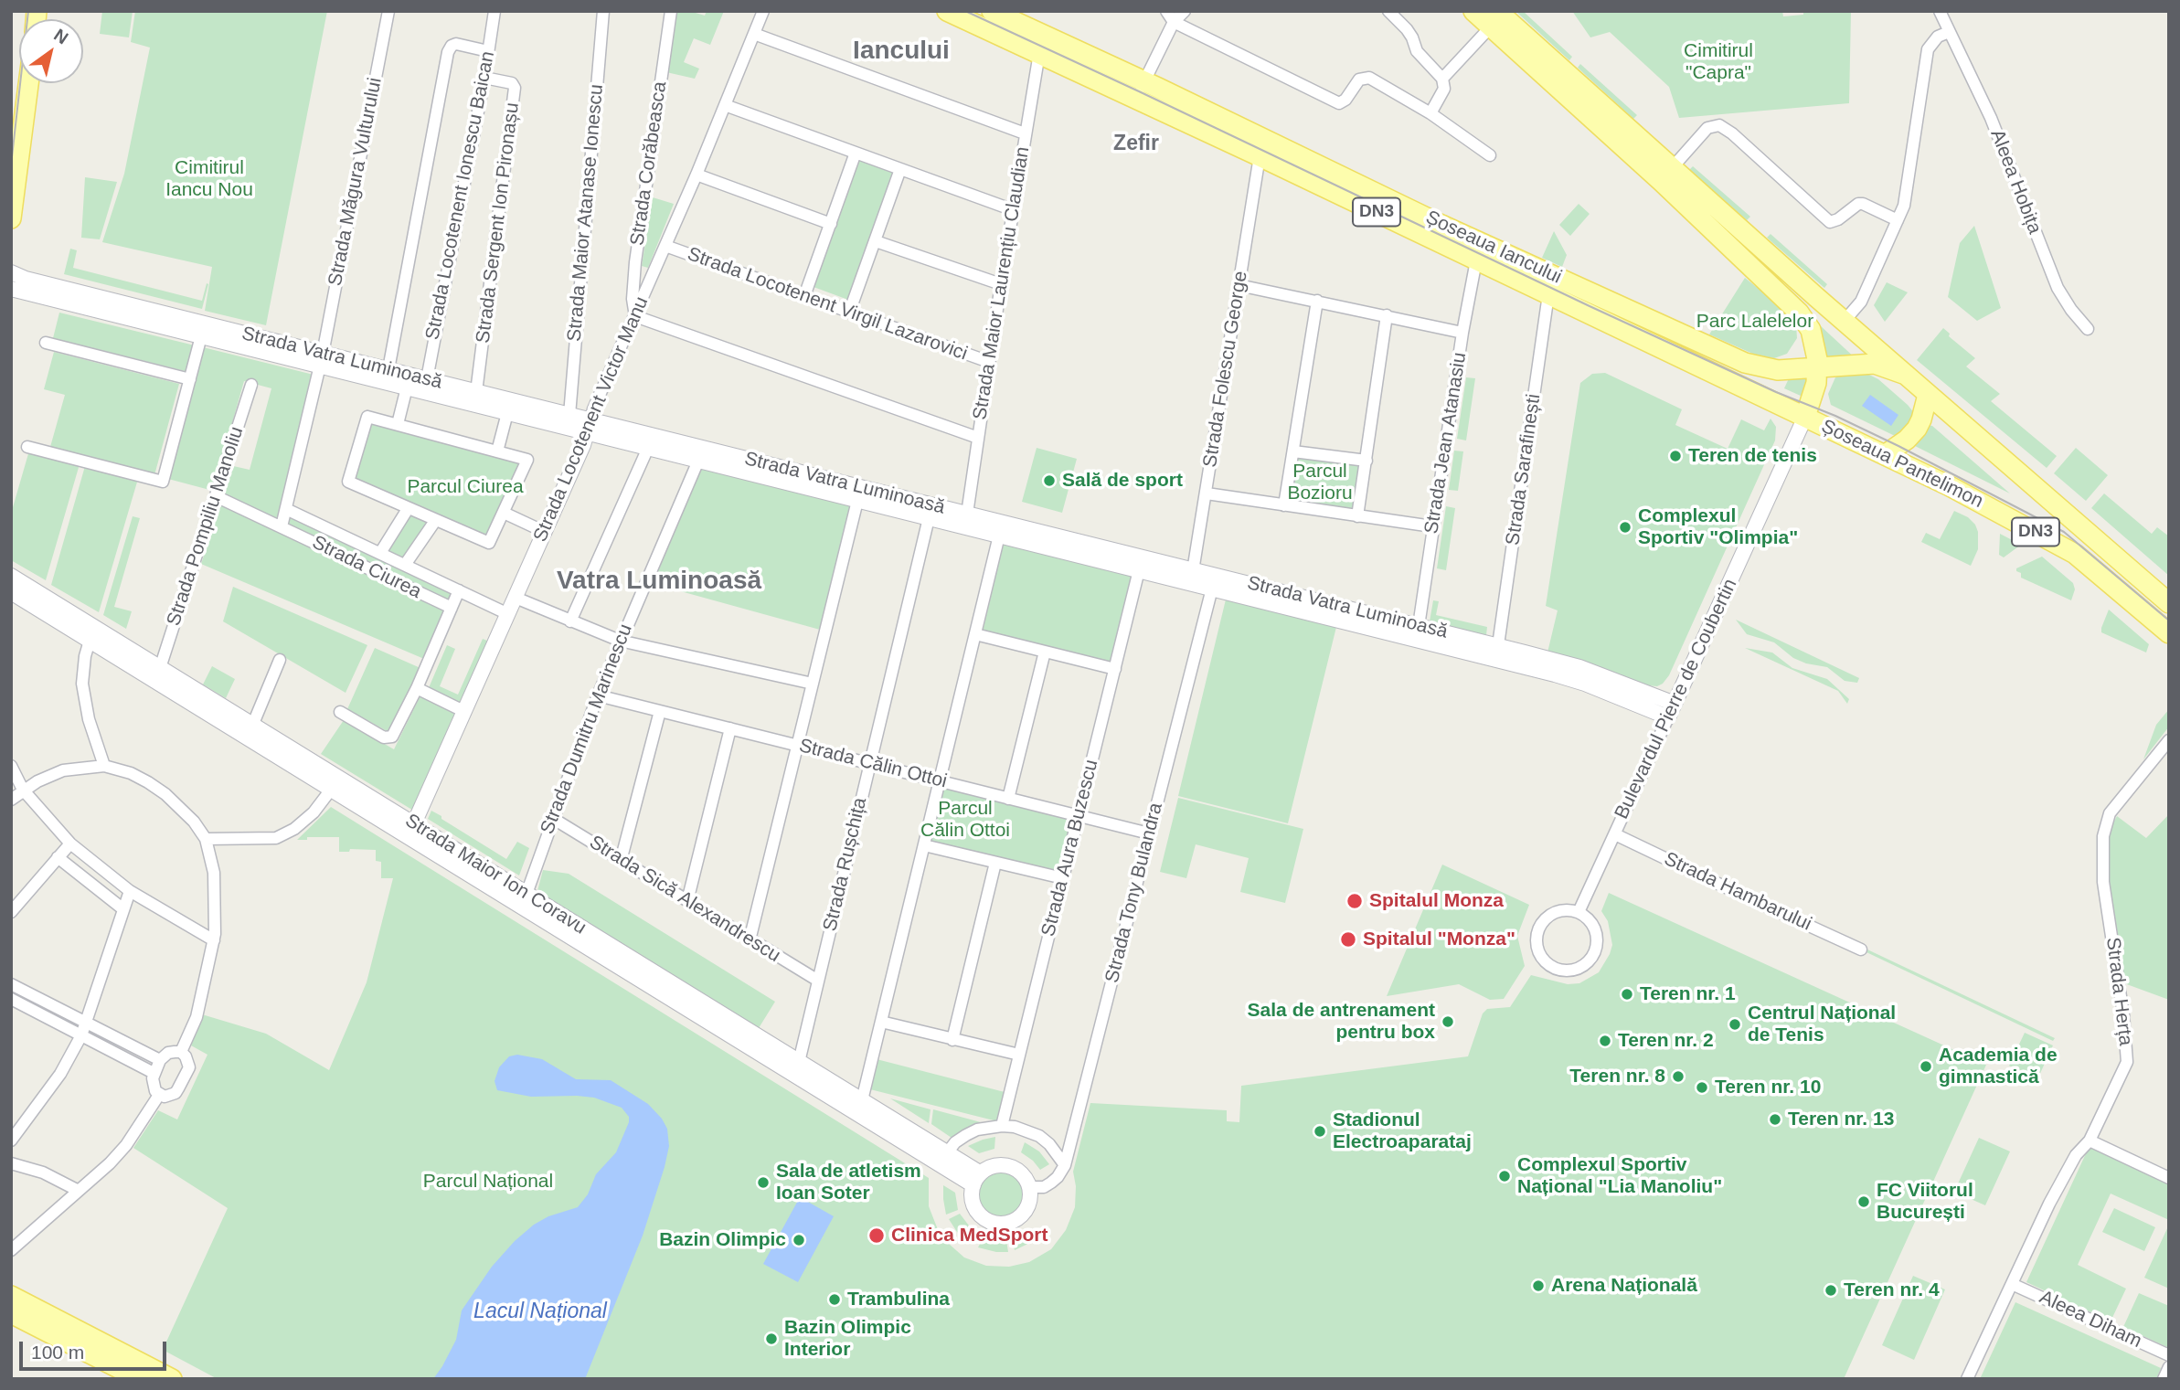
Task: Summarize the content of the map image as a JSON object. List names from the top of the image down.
{
  "streets": {
    "main road": ["DN3", "Șoseaua Iancului", "Șoseaua Pantelimon"],
    "street": [
      "Strada Corăbeasca",
      "Strada Măgura Vulturului",
      "Aleea Hobița",
      "Strada Locotenent Ionescu Baican",
      "Strada Maior Atanase Ionescu",
      "Strada Sergent Ion Pironașu",
      "Strada Maior Laurențiu Claudian",
      "Strada Locotenent Virgil Lazarovici",
      "Strada Vatra Luminoasă",
      "Strada Folescu George",
      "Strada Locotenent Victor Manu",
      "Strada Jean Atanasiu",
      "Strada Sarafinești",
      "Strada Pompiliu Manoliu",
      "Strada Ciurea",
      "Bulevardul Pierre de Coubertin",
      "Strada Dumitru Marinescu",
      "Strada Călin Ottoi",
      "Strada Aura Buzescu",
      "Strada Rușchița",
      "Strada Maior Ion Coravu",
      "Strada Hambarului",
      "Strada Tony Bulandra",
      "Strada Sică Alexandrescu",
      "Strada Herța",
      "Aleea Diham"
    ]
  },
  "crossings": [
    ["Strada Corăbeasca", "Strada Locotenent Victor Manu"],
    ["Strada Măgura Vulturului", "Strada Vatra Luminoasă"],
    ["Strada Locotenent Ionescu Baican", "Strada Sergent Ion Pironașu"],
    ["Strada Locotenent Ionescu Baican", "Strada Vatra Luminoasă"],
    ["Strada Maior Atanase Ionescu", "Strada Vatra Luminoasă"],
    ["Strada Sergent Ion Pironașu", "Strada Vatra Luminoasă"],
    ["Șoseaua Iancului", "Strada Maior Laurențiu Claudian"],
    ["Șoseaua Iancului", "Strada Folescu George"],
    ["Șoseaua Iancului", "Strada Jean Atanasiu"],
    ["Șoseaua Iancului", "Șoseaua Pantelimon"],
    ["Șoseaua Iancului", "Strada Sarafinești"],
    ["Șoseaua Iancului", "Bulevardul Pierre de Coubertin"],
    ["Strada Maior Laurențiu Claudian", "Strada Locotenent Virgil Lazarovici"],
    ["Strada Maior Laurențiu Claudian", "Strada Vatra Luminoasă"],
    ["Strada Locotenent Virgil Lazarovici", "Strada Locotenent Victor Manu"],
    ["Strada Vatra Luminoasă", "Strada Folescu George"],
    ["Strada Vatra Luminoasă", "Strada Locotenent Victor Manu"],
    ["Strada Vatra Luminoasă", "Strada Jean Atanasiu"],
    ["Strada Vatra Luminoasă", "Strada Sarafinești"],
    ["Strada Vatra Luminoasă", "Bulevardul Pierre de Coubertin"],
    ["Strada Vatra Luminoasă", "Strada Dumitru Marinescu"],
    ["Strada Vatra Luminoasă", "Strada Aura Buzescu"],
    ["Strada Vatra Luminoasă", "Strada Rușchița"],
    ["Strada Vatra Luminoasă", "Strada Tony Bulandra"],
    ["Strada Locotenent Victor Manu", "Strada Ciurea"],
    ["Strada Locotenent Victor Manu", "Strada Maior Ion Coravu"],
    ["Șoseaua Pantelimon", "Bulevardul Pierre de Coubertin"],
    ["Strada Pompiliu Manoliu", "Strada Ciurea"],
    ["Strada Pompiliu Manoliu", "Strada Maior Ion Coravu"],
    ["Bulevardul Pierre de Coubertin", "Strada Hambarului"],
    ["Strada Dumitru Marinescu", "Strada Călin Ottoi"],
    ["Strada Dumitru Marinescu", "Strada Maior Ion Coravu"],
    ["Strada Dumitru Marinescu", "Strada Sică Alexandrescu"],
    ["Strada Călin Ottoi", "Strada Aura Buzescu"],
    ["Strada Călin Ottoi", "Strada Rușchița"],
    ["Strada Călin Ottoi", "Strada Tony Bulandra"],
    ["Strada Rușchița", "Strada Maior Ion Coravu"],
    ["Strada Rușchița", "Strada Sică Alexandrescu"],
    ["Strada Herța", "Aleea Diham"]
  ],
  "districts": ["Iancului", "Zefir", "Vatra Luminoasă"],
  "water": ["Lacul Național"],
  "parks": [
    "Cimitirul \"Capra\"",
    "Cimitirul Iancu Nou",
    "Parc Lalelelor",
    "Parcul Bozioru",
    "Parcul Ciurea",
    "Parcul Călin Ottoi",
    "Parcul Național"
  ],
  "places": [
    "Teren de tenis",
    "Sală de sport",
    "Complexul Sportiv \"Olimpia\"",
    "Spitalul Monza",
    "Spitalul \"Monza\"",
    "Teren nr. 1",
    "Sala de antrenament pentru box",
    "Centrul Național de Tenis",
    "Teren nr. 2",
    "Academia de gimnastică",
    "Teren nr. 8",
    "Teren nr. 10",
    "Teren nr. 13",
    "Stadionul Electroaparataj",
    "Complexul Sportiv Național \"Lia Manoliu\"",
    "Sala de atletism Ioan Soter",
    "FC Viitorul București",
    "Clinica MedSport",
    "Bazin Olimpic",
    "Arena Națională",
    "Teren nr. 4",
    "Trambulina",
    "Bazin Olimpic Interior"
  ],
  "scale_bar": "100 m",
  "north": "top right"
}
